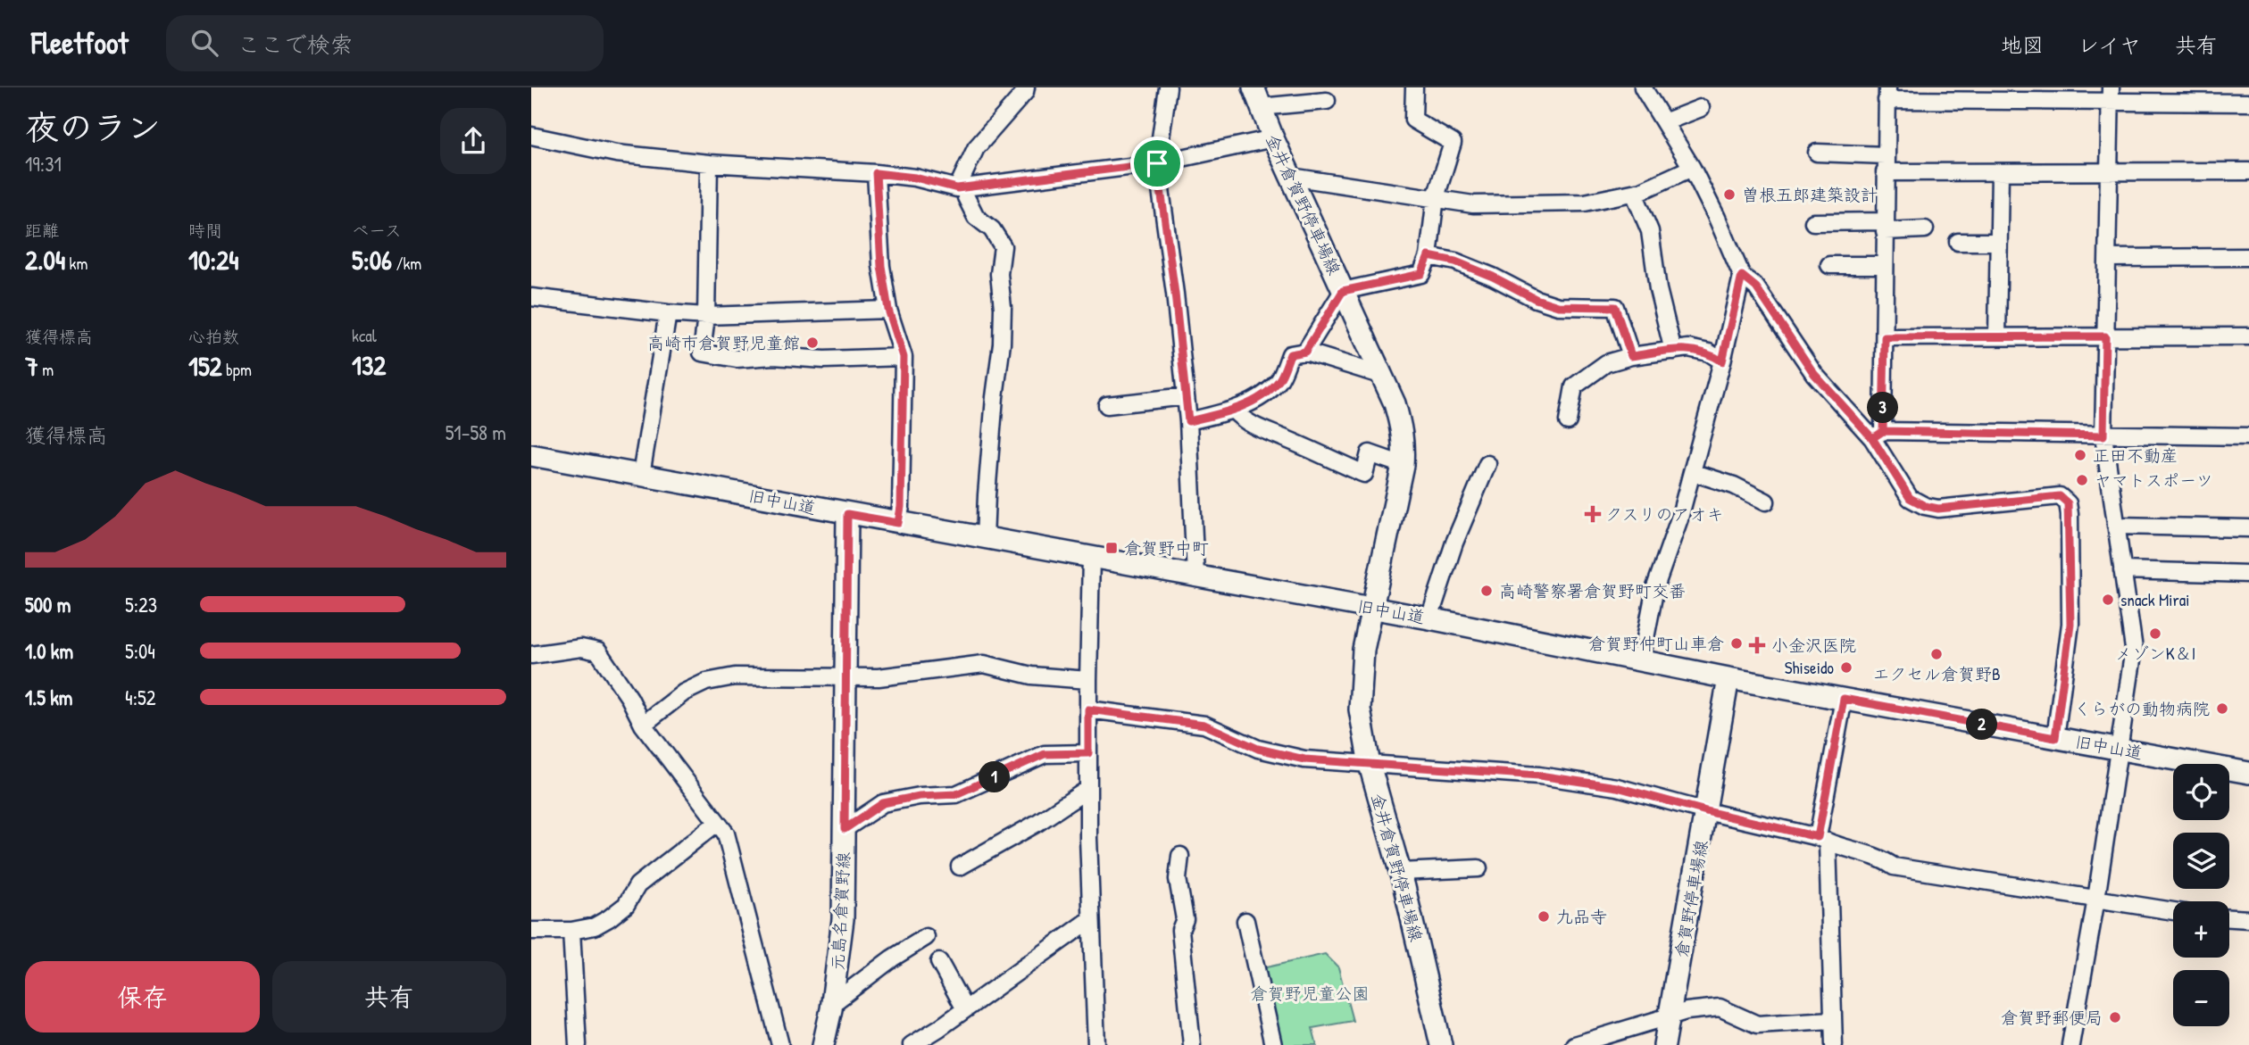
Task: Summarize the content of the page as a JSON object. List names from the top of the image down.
{
  "streets": {
    "main road": [
      "金井倉賀野停車場線",
      "旧中山道",
      "倉賀野停車場線",
      "元島名倉賀野線"
    ]
  },
  "crossings": [
    ["金井倉賀野停車場線", "旧中山道"],
    ["旧中山道", "倉賀野停車場線"],
    ["旧中山道", "元島名倉賀野線"]
  ],
  "parks": ["倉賀野児童公園"],
  "places": {
    "other": [
      "曽根五郎建築設計",
      "高崎市倉賀野児童館",
      "正田不動産",
      "ヤマトスポーツ",
      "高崎警察署倉賀野町交番",
      "snack Mirai",
      "メゾンK＆I",
      "倉賀野仲町山車倉",
      "エクセル倉賀野B",
      "Shiseido",
      "くらがの動物病院",
      "九品寺",
      "倉賀野郵便局"
    ],
    "health": ["クスリのアオキ", "小金沢医院"],
    "transit": ["倉賀野中町"]
  },
  "page": {
    "header": "Fleetfoot",
    "search": "ここで検索",
    "nav": ["地図", "レイヤ", "共有"],
    "heading": ["夜のラン", "19:31"],
    "stats": [
      ["距離", "2.04 km"],
      ["時間", "10:24"],
      ["ペース", "5:06 /km"],
      ["獲得標高", "7 m"],
      ["心拍数", "152 bpm"],
      ["kcal", "132"]
    ],
    "pins": ["3", "2", "1"],
    "chart": ["獲得標高", "51–58 m"],
    "list": [
      {
        "name": "500 m",
        "note": "5:23"
      },
      {
        "name": "1.0 km",
        "note": "5:04"
      },
      {
        "name": "1.5 km",
        "note": "4:52"
      }
    ],
    "map_buttons": ["+", "−"],
    "buttons": ["保存", "共有"]
  }
}
